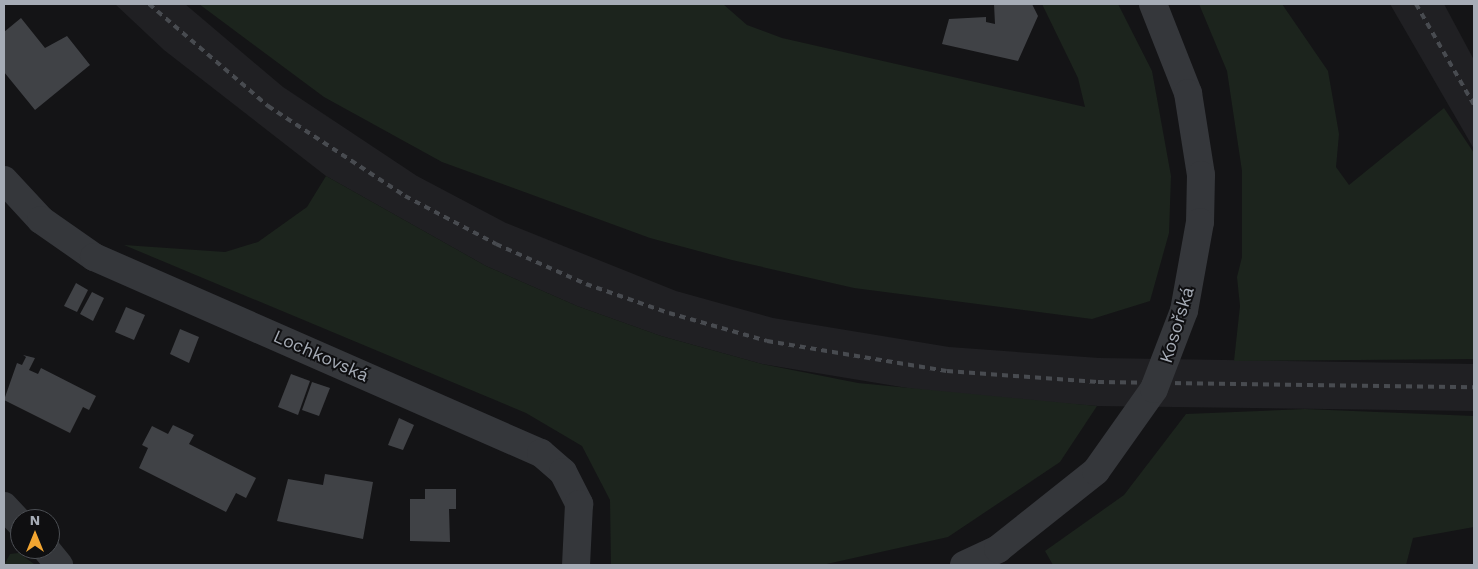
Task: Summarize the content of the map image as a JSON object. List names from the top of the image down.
{
  "streets": {
    "street": ["Kosořská", "Lochkovská"]
  },
  "north": "top"
}
